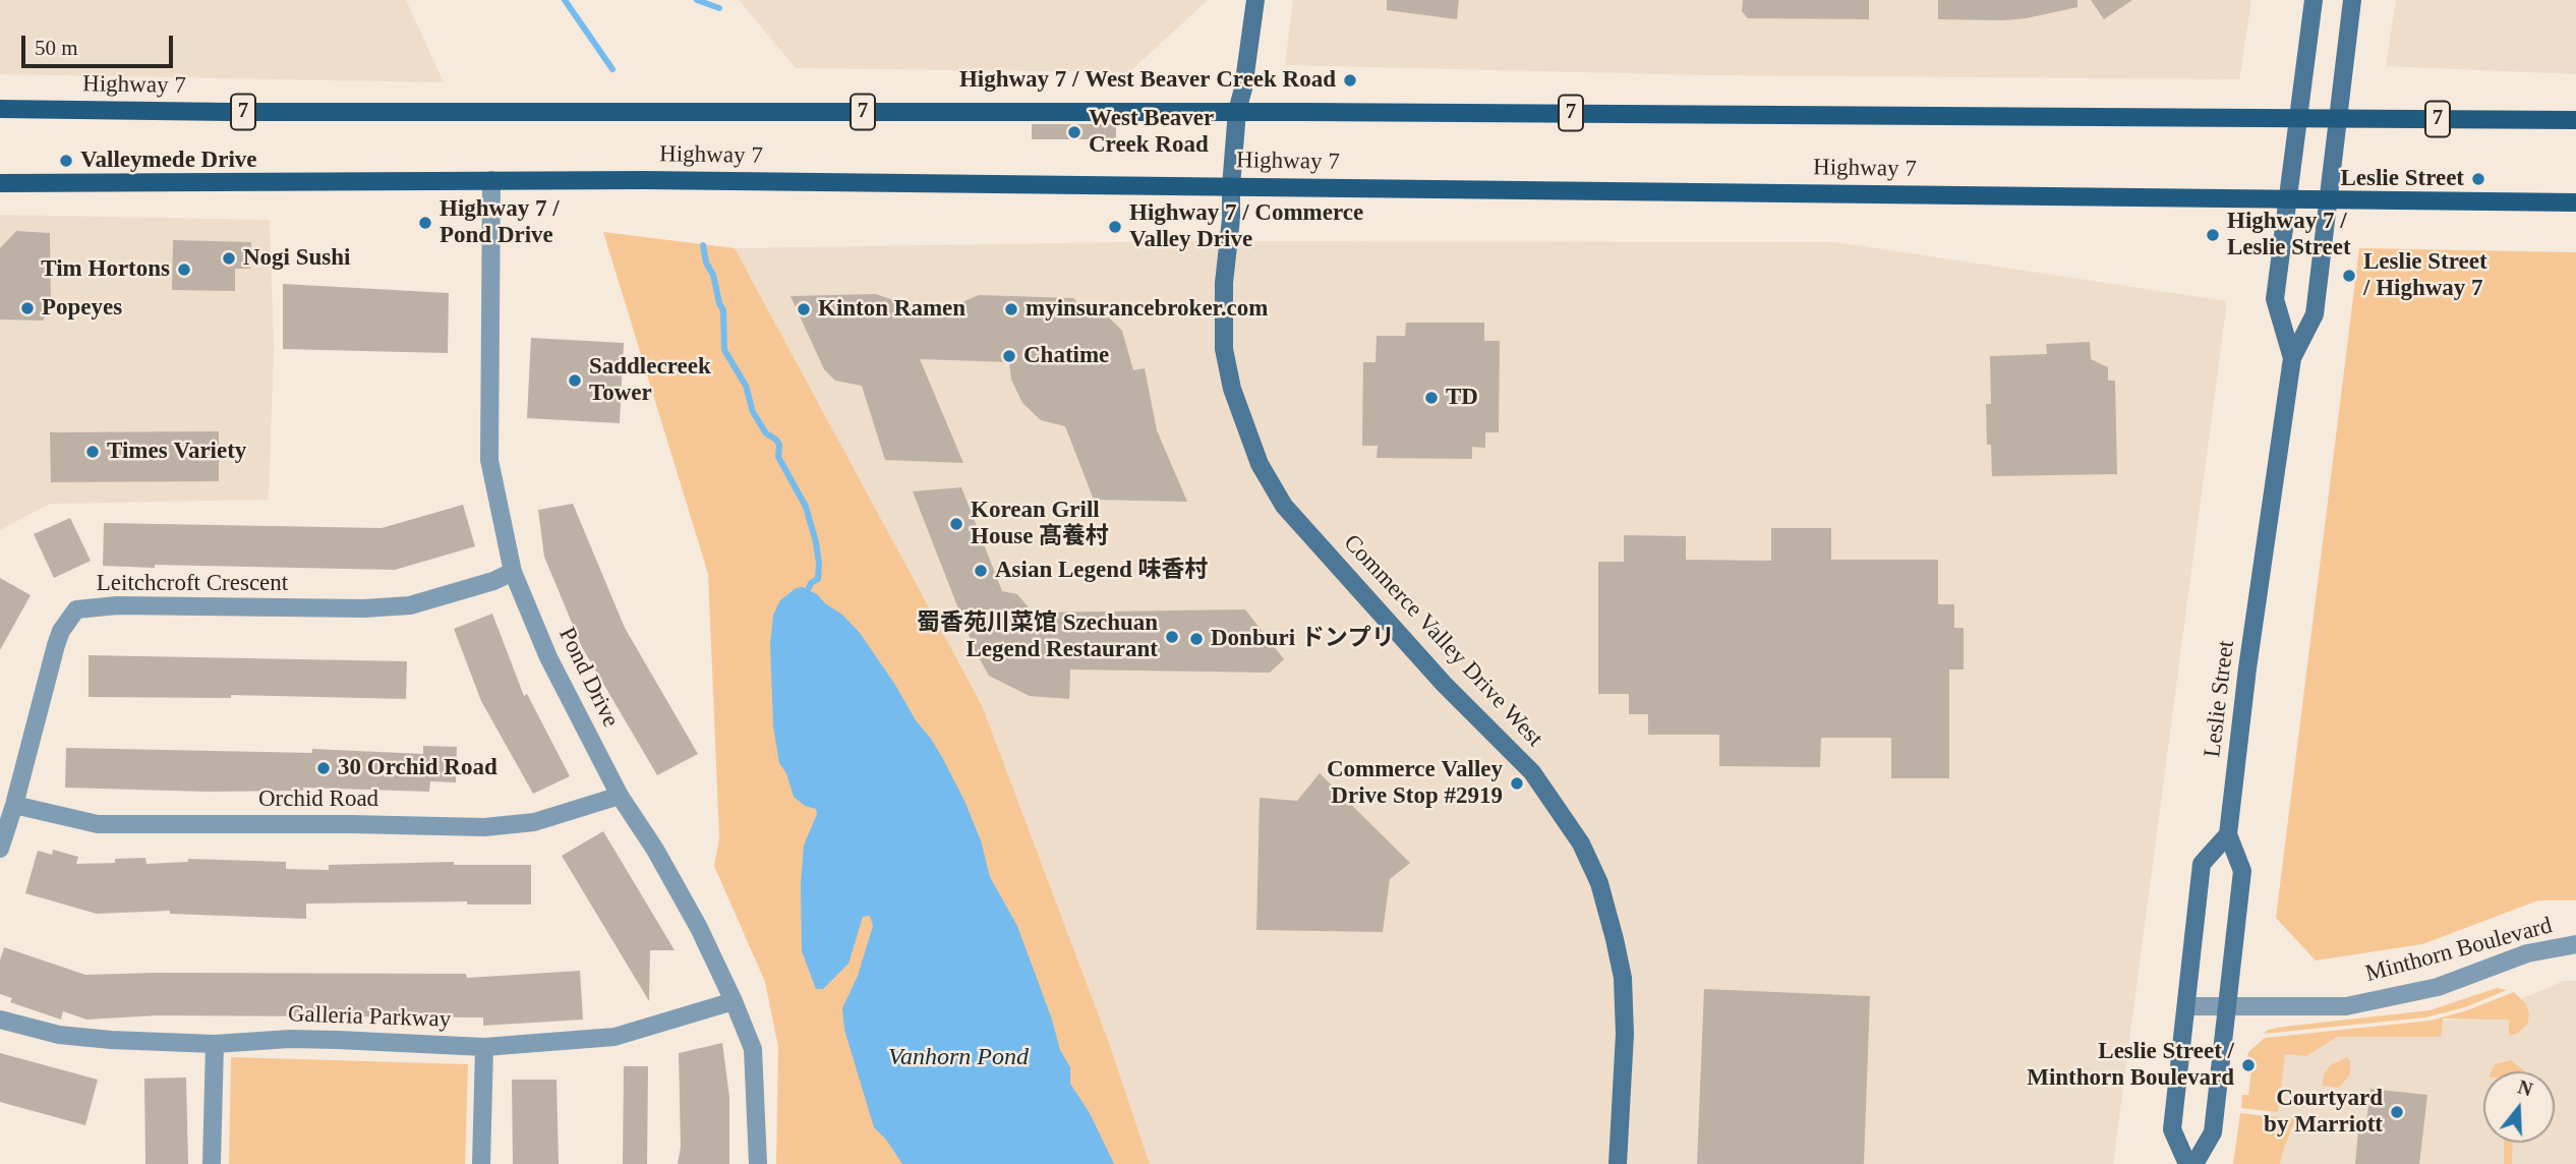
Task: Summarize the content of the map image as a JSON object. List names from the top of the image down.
{
  "streets": {
    "main road": [
      "Highway 7",
      "7",
      "Commerce Valley Drive West",
      "Leslie Street"
    ],
    "street": [
      "Leitchcroft Crescent",
      "Pond Drive",
      "Orchid Road",
      "Minthorn Boulevard",
      "Galleria Parkway"
    ]
  },
  "crossings": [
    ["Highway 7", "Commerce Valley Drive West"],
    ["Highway 7", "Pond Drive"],
    ["Highway 7", "Leslie Street"],
    ["Leitchcroft Crescent", "Pond Drive"],
    ["Leitchcroft Crescent", "Orchid Road"],
    ["Pond Drive", "Orchid Road"],
    ["Pond Drive", "Galleria Parkway"],
    ["Leslie Street", "Minthorn Boulevard"]
  ],
  "water": ["Vanhorn Pond"],
  "places": [
    "Highway 7 / West Beaver Creek Road",
    "West Beaver Creek Road",
    "Valleymede Drive",
    "Leslie Street",
    "Highway 7 / Pond Drive",
    "Highway 7 / Commerce Valley Drive",
    "Highway 7 / Leslie Street",
    "Nogi Sushi",
    "Tim Hortons",
    "Leslie Street / Highway 7",
    "Popeyes",
    "Kinton Ramen",
    "myinsurancebroker.com",
    "Chatime",
    "Saddlecreek Tower",
    "TD",
    "Times Variety",
    "Korean Grill House 髙養村",
    "Asian Legend 味香村",
    "蜀香苑川菜馆 Szechuan Legend Restaurant",
    "Donburi ドンプリ",
    "30 Orchid Road",
    "Commerce Valley Drive Stop #2919",
    "Leslie Street / Minthorn Boulevard",
    "Courtyard by Marriott"
  ],
  "scale_bar": "50 m",
  "north": "top"
}
